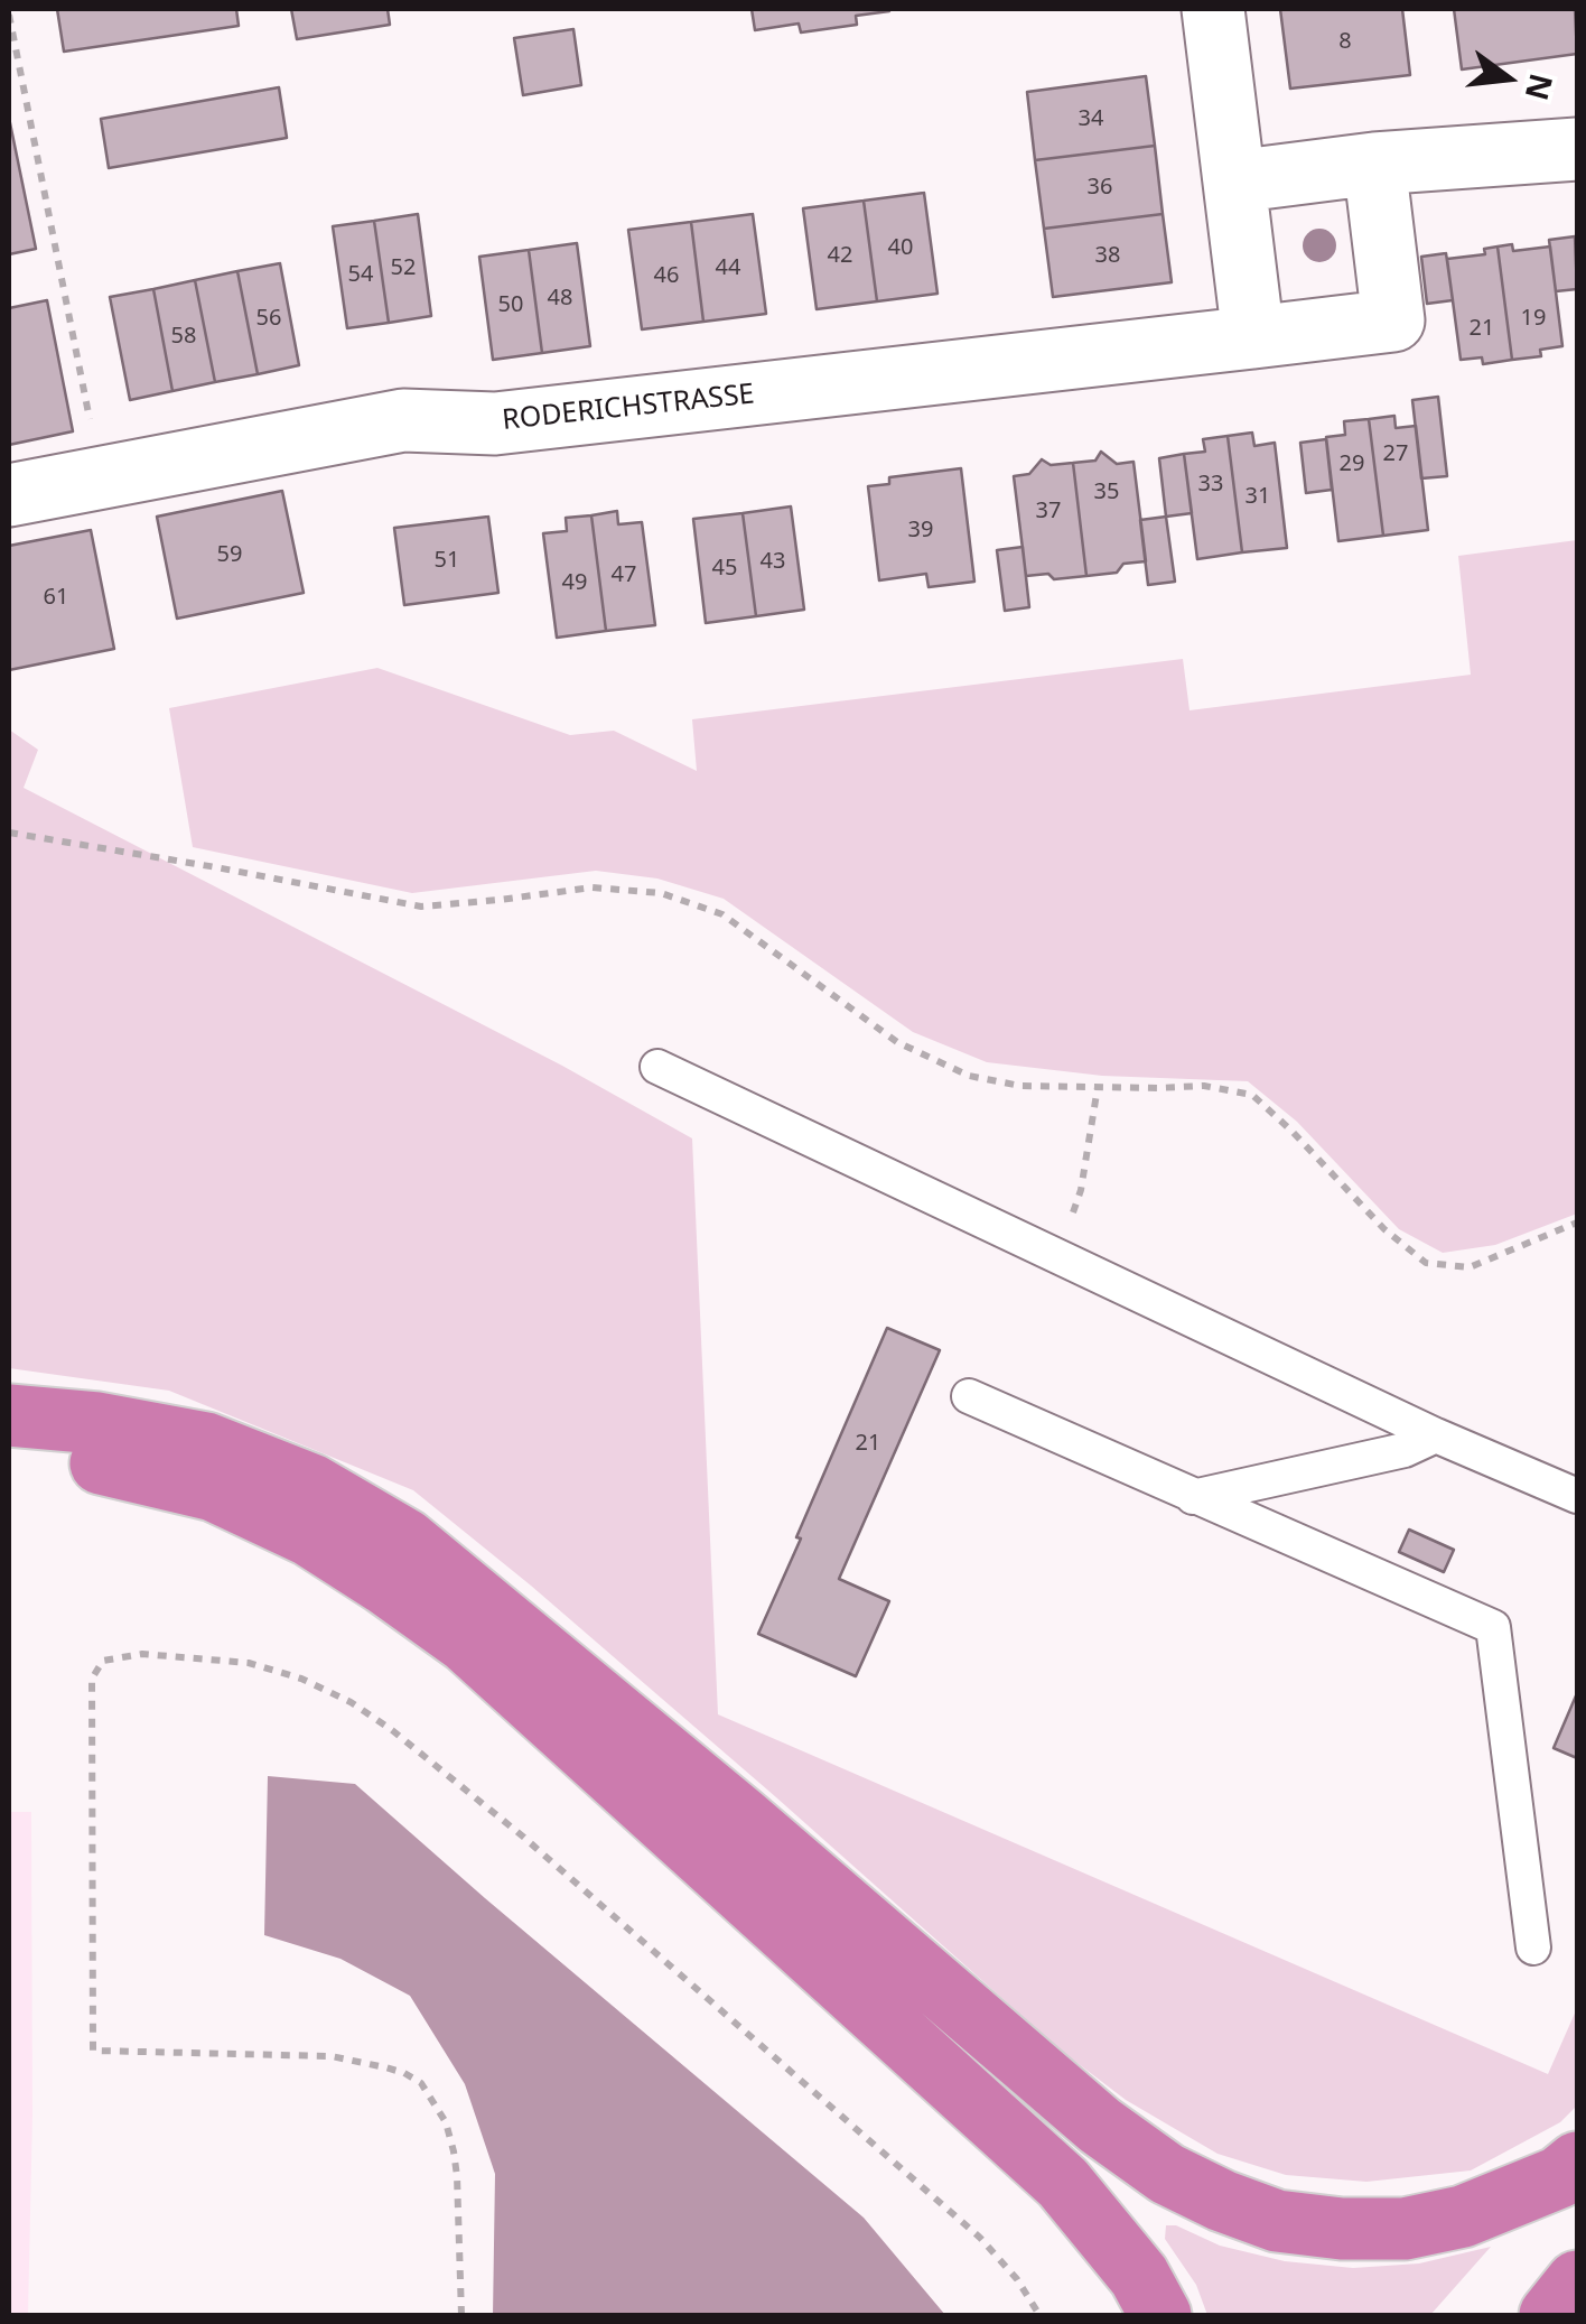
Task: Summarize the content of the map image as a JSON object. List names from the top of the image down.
{
  "streets": {
    "street": ["RODERICHSTRASSE"]
  },
  "house_numbers": [
    "8",
    "34",
    "36",
    "40",
    "42",
    "38",
    "52",
    "44",
    "54",
    "46",
    "48",
    "50",
    "56",
    "19",
    "21",
    "58",
    "27",
    "29",
    "33",
    "35",
    "31",
    "37",
    "39",
    "59",
    "51",
    "43",
    "45",
    "47",
    "49",
    "61",
    "21"
  ],
  "north": "right"
}
